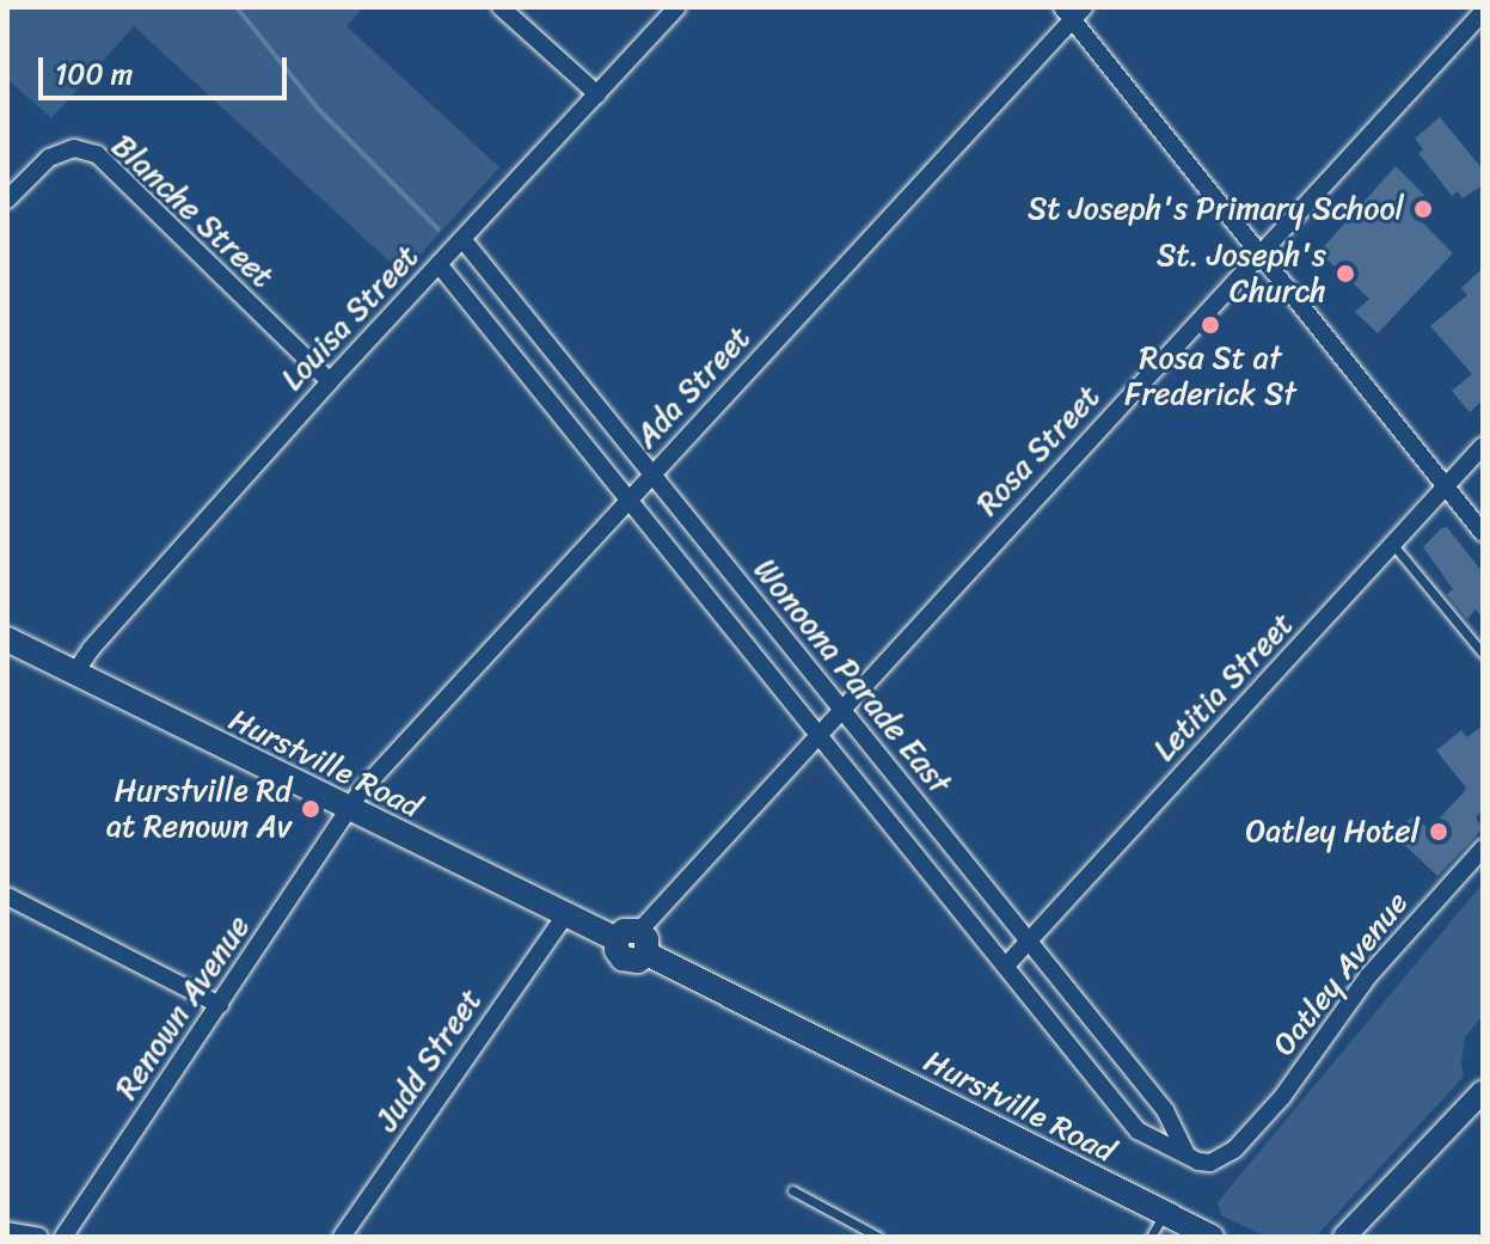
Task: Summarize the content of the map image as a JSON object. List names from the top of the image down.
{
  "streets": {
    "main road": ["Hurstville Road"],
    "street": [
      "Blanche Street",
      "Louisa Street",
      "Ada Street",
      "Rosa Street",
      "Wonoona Parade East",
      "Letitia Street",
      "Oatley Avenue",
      "Renown Avenue",
      "Judd Street"
    ]
  },
  "crossings": [
    ["Blanche Street", "Louisa Street"],
    ["Louisa Street", "Wonoona Parade East"],
    ["Louisa Street", "Hurstville Road"],
    ["Ada Street", "Wonoona Parade East"],
    ["Ada Street", "Hurstville Road"],
    ["Ada Street", "Renown Avenue"],
    ["Rosa Street", "Wonoona Parade East"],
    ["Rosa Street", "Hurstville Road"],
    ["Wonoona Parade East", "Letitia Street"],
    ["Wonoona Parade East", "Oatley Avenue"],
    ["Hurstville Road", "Renown Avenue"],
    ["Hurstville Road", "Judd Street"]
  ],
  "places": [
    "St Joseph's Primary School",
    "St. Joseph's Church",
    "Rosa St at Frederick St",
    "Hurstville Rd at Renown Av",
    "Oatley Hotel"
  ],
  "scale_bar": "100 m"
}
